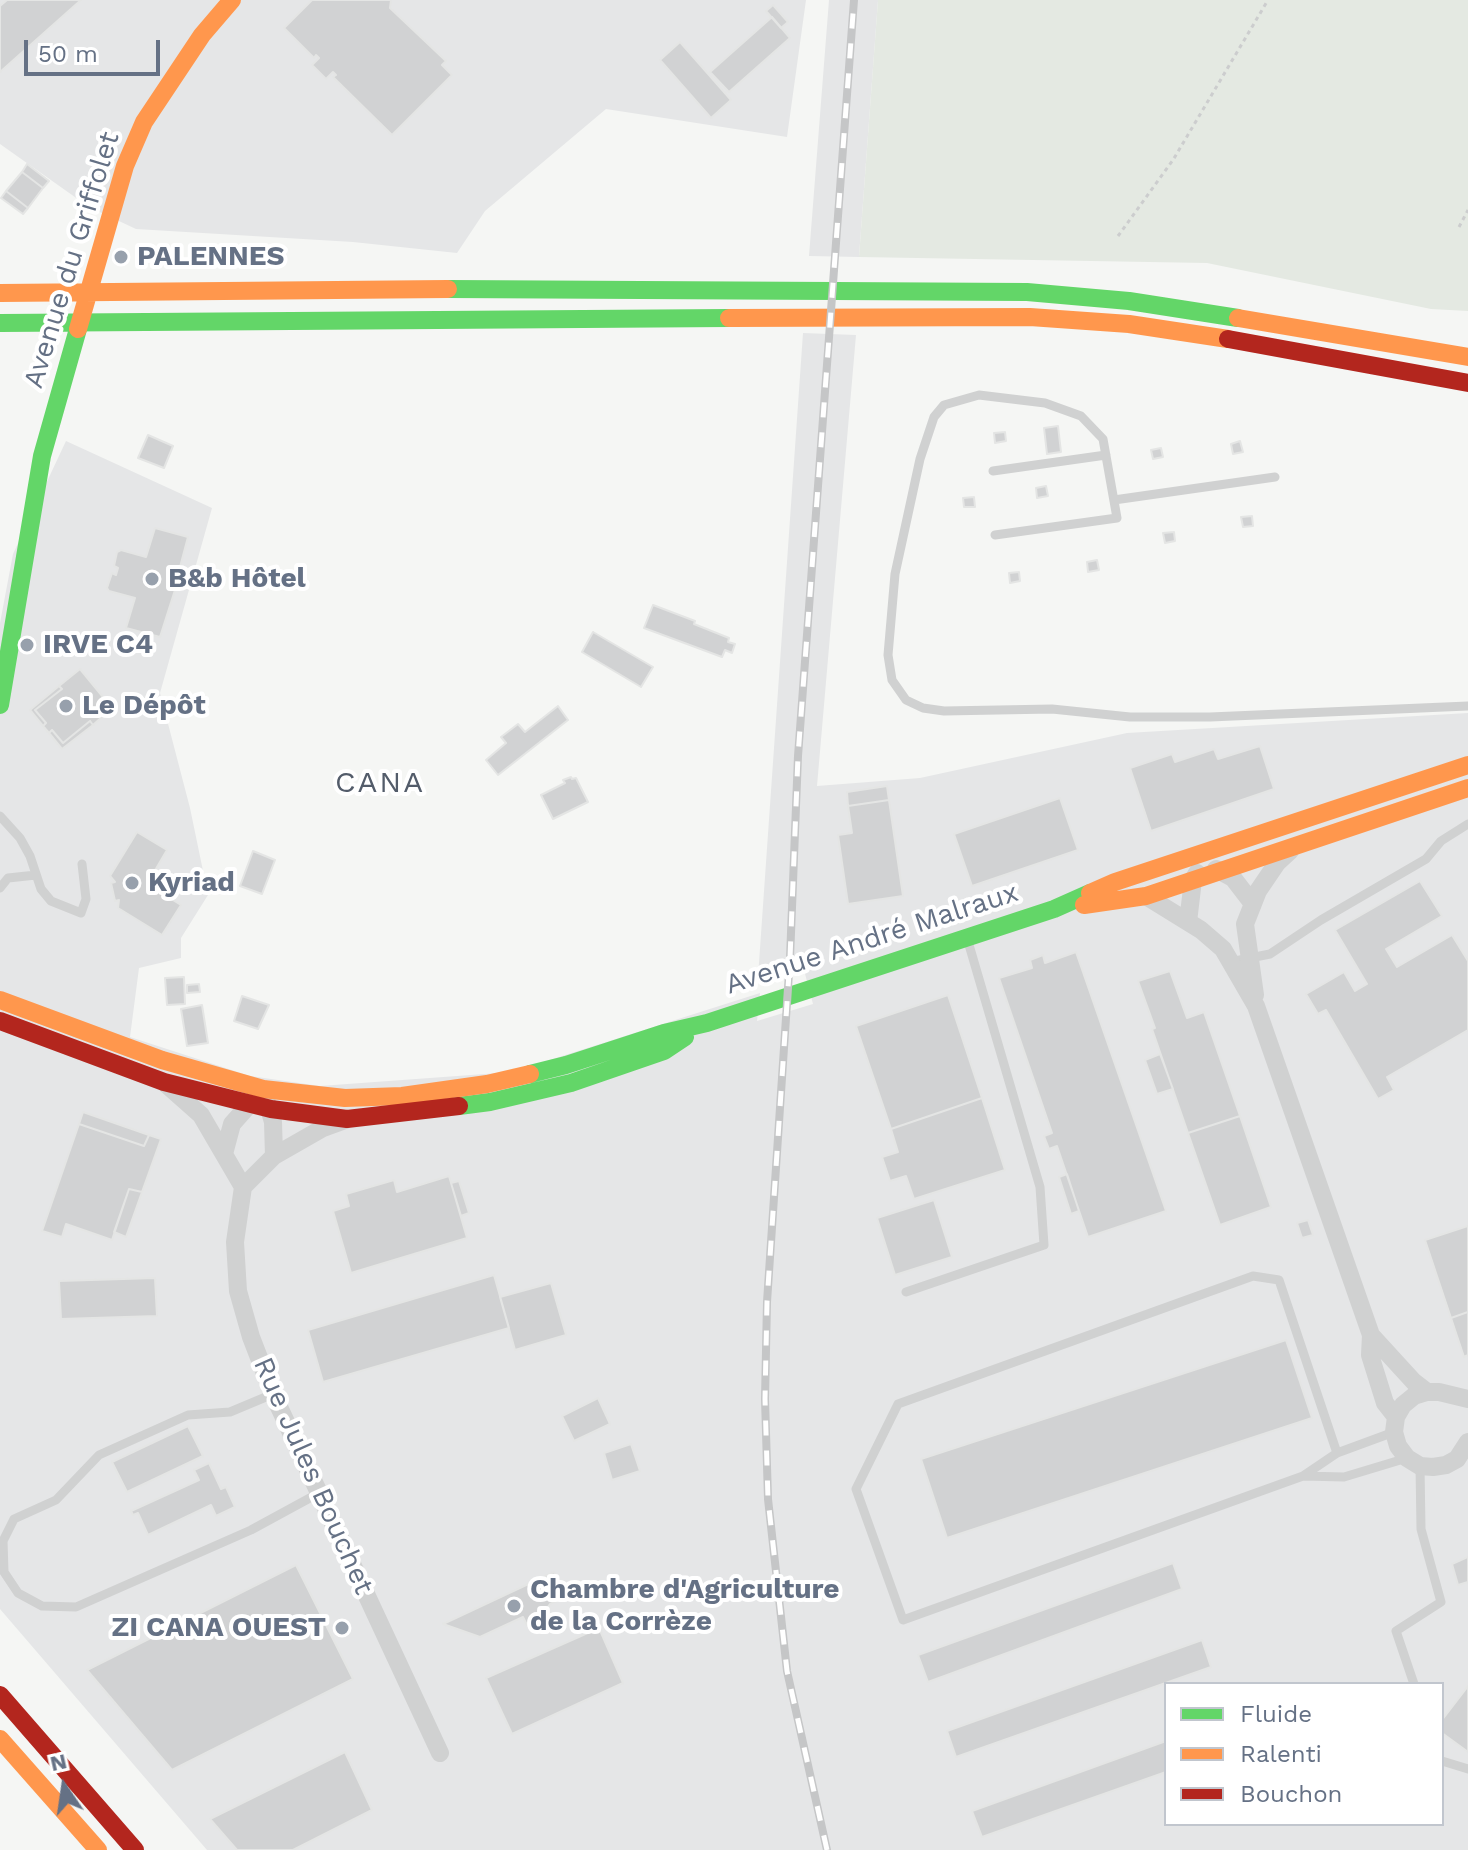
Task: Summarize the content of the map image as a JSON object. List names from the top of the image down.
{
  "streets": {
    "main road": ["Avenue du Griffolet", "Avenue André Malraux"],
    "street": ["Rue Jules Bouchet"]
  },
  "districts": ["CANA"],
  "places": [
    "PALENNES",
    "B&b Hôtel",
    "IRVE C4",
    "Le Dépôt",
    "Kyriad",
    "Chambre d'Agriculture de la Corrèze",
    "ZI CANA OUEST"
  ],
  "legend": ["Fluide", "Ralenti", "Bouchon"],
  "scale_bar": "50 m",
  "north": "top"
}
